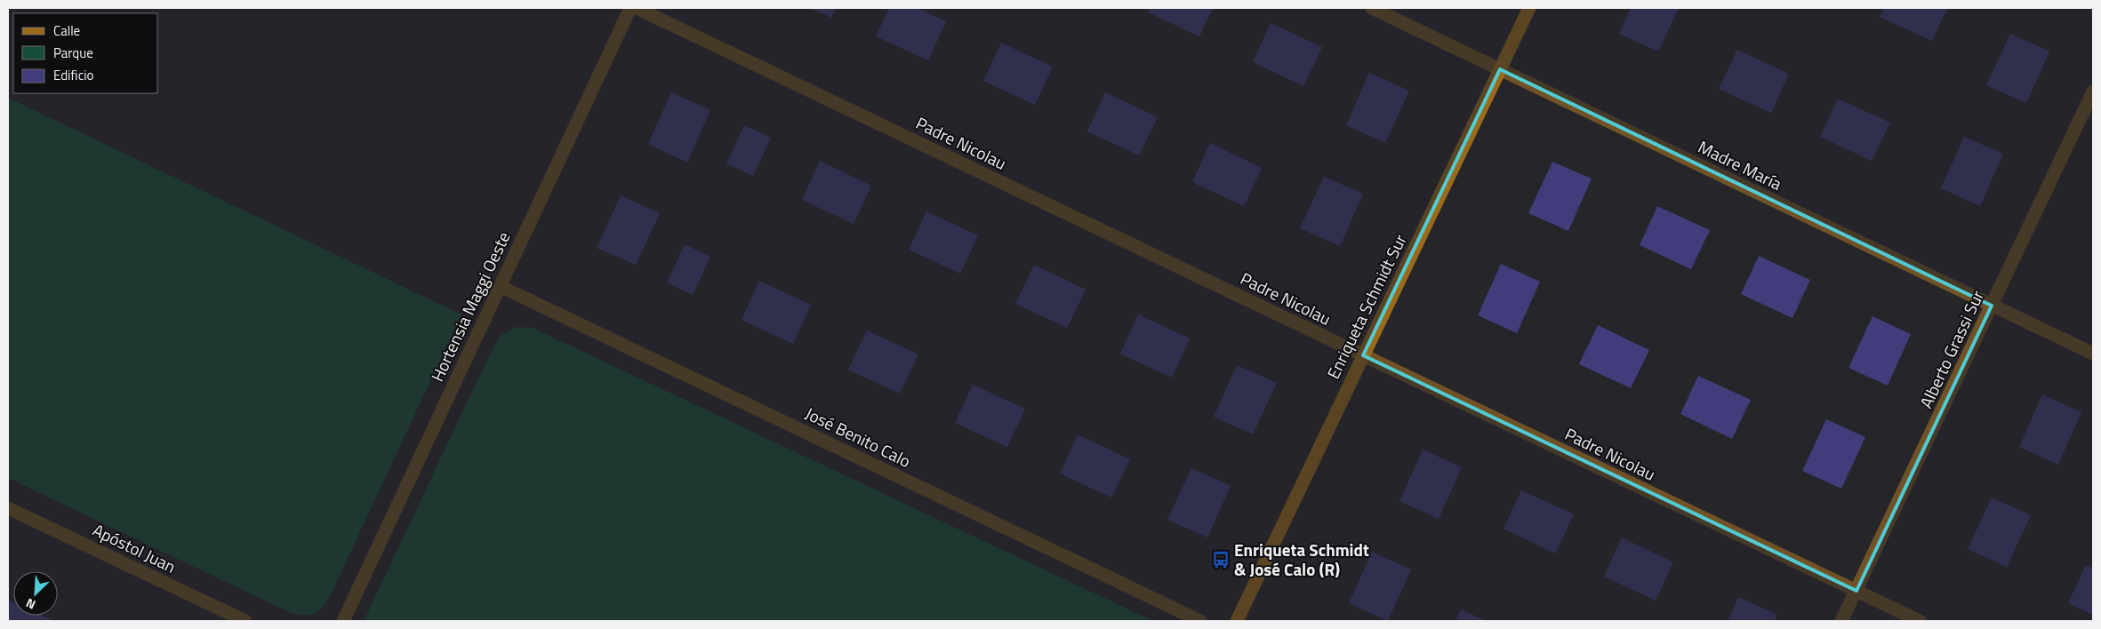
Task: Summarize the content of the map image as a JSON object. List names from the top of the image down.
{
  "streets": {
    "street": [
      "Padre Nicolau",
      "Madre María",
      "Hortensia Maggi Oeste",
      "Enriqueta Schmidt Sur",
      "Alberto Grassi Sur",
      "José Benito Calo",
      "Apóstol Juan"
    ]
  },
  "crossings": [
    ["Padre Nicolau", "Enriqueta Schmidt Sur"],
    ["Padre Nicolau", "Alberto Grassi Sur"],
    ["Madre María", "Enriqueta Schmidt Sur"],
    ["Madre María", "Alberto Grassi Sur"],
    ["Hortensia Maggi Oeste", "José Benito Calo"]
  ],
  "places": {
    "bus stop": ["Enriqueta Schmidt & José Calo (R)"]
  },
  "legend": ["Calle", "Parque", "Edificio"],
  "north": "bottom left"
}
